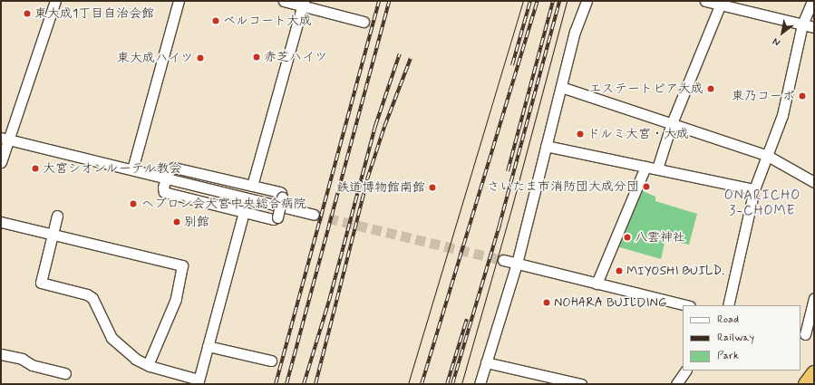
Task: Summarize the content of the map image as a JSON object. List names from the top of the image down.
{
  "districts": ["ONARICHO 3-CHOME"],
  "places": [
    "東大成1丁目自治会館",
    "ベルコート大成",
    "赤芝ハイツ",
    "東大成ハイツ",
    "エステートピア大成",
    "東乃コーポ",
    "ドルミ大宮・大成",
    "大宮シオンルーテル教会",
    "さいたま市消防団大成分団",
    "鉄道博物館南館",
    "ヘブロン会大宮中央総合病院",
    "別館",
    "八雲神社",
    "MIYOSHI BUILD.",
    "NOHARA BUILDING"
  ],
  "legend": ["Road", "Railway", "Park"],
  "north": "bottom left"
}
